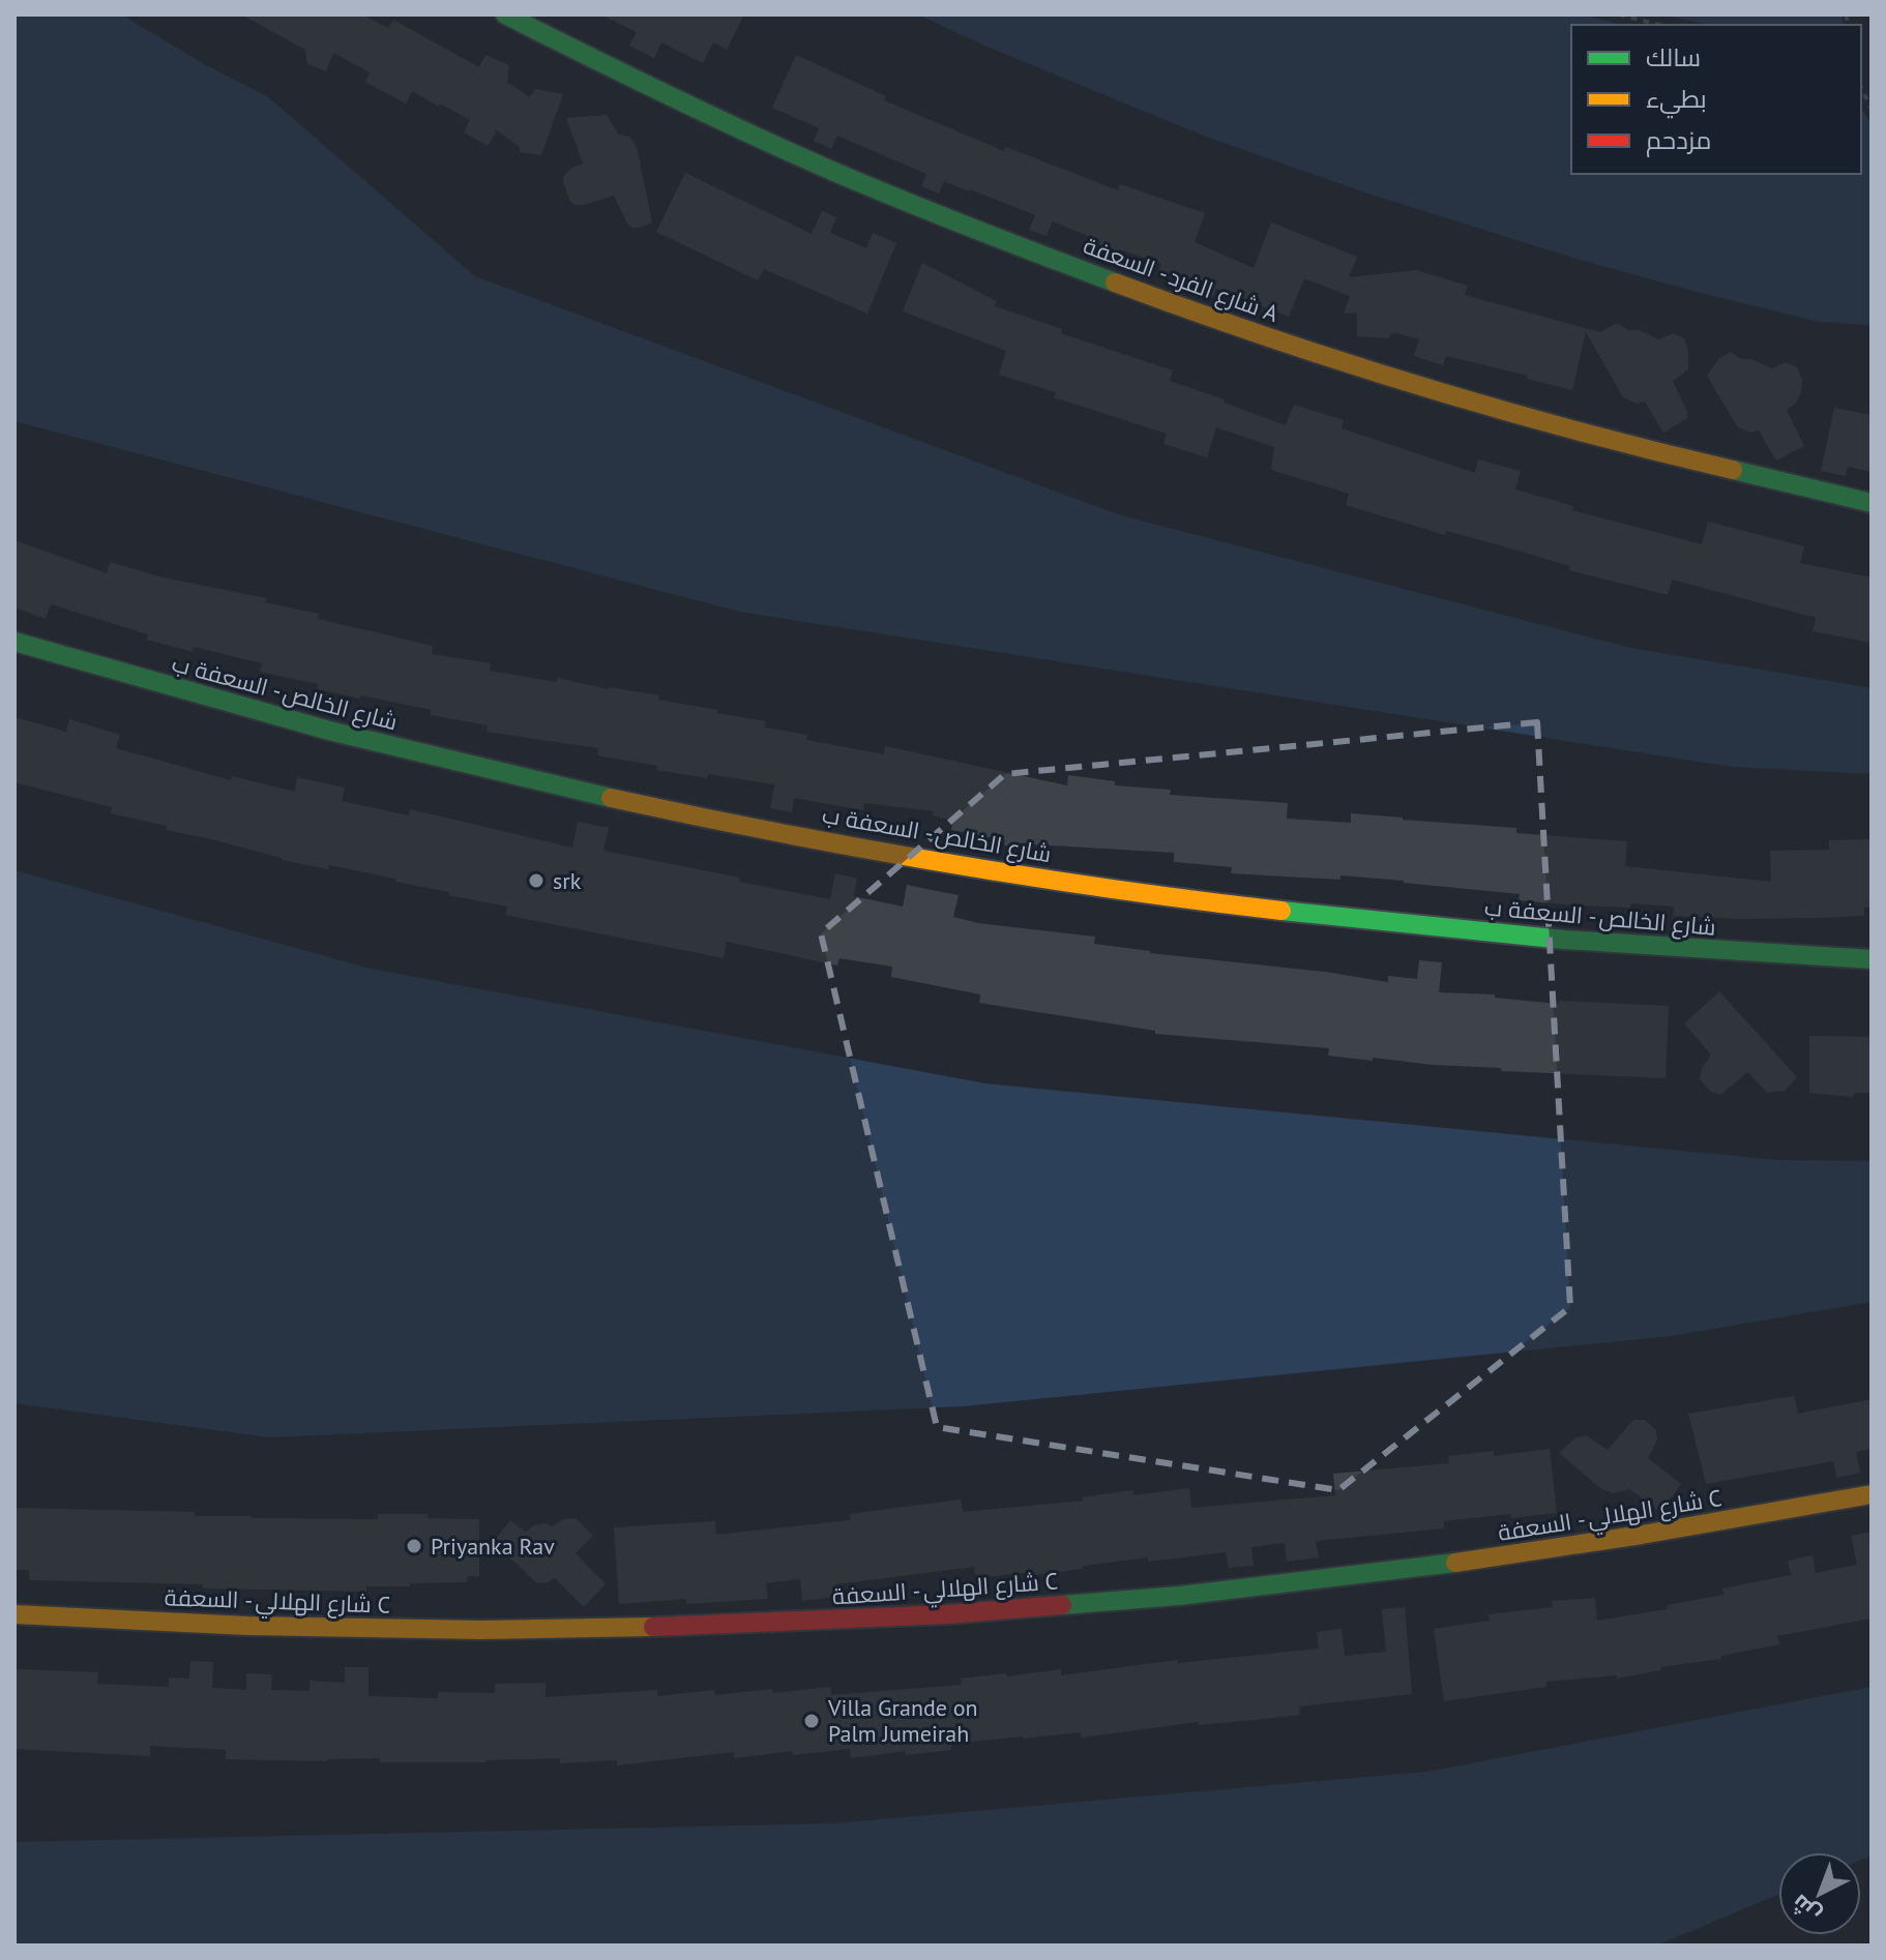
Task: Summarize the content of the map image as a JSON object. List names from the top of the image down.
{
  "streets": {
    "street": ["شارع الفرد - السعفة A", "شارع الخالص - السعفة ب", "شارع الهلالي - السعفة C"]
  },
  "places": ["srk", "Priyanka Rav", "Villa Grande on Palm Jumeirah"],
  "legend": ["سالك", "بطيء", "مزدحم"],
  "north": "bottom left"
}
